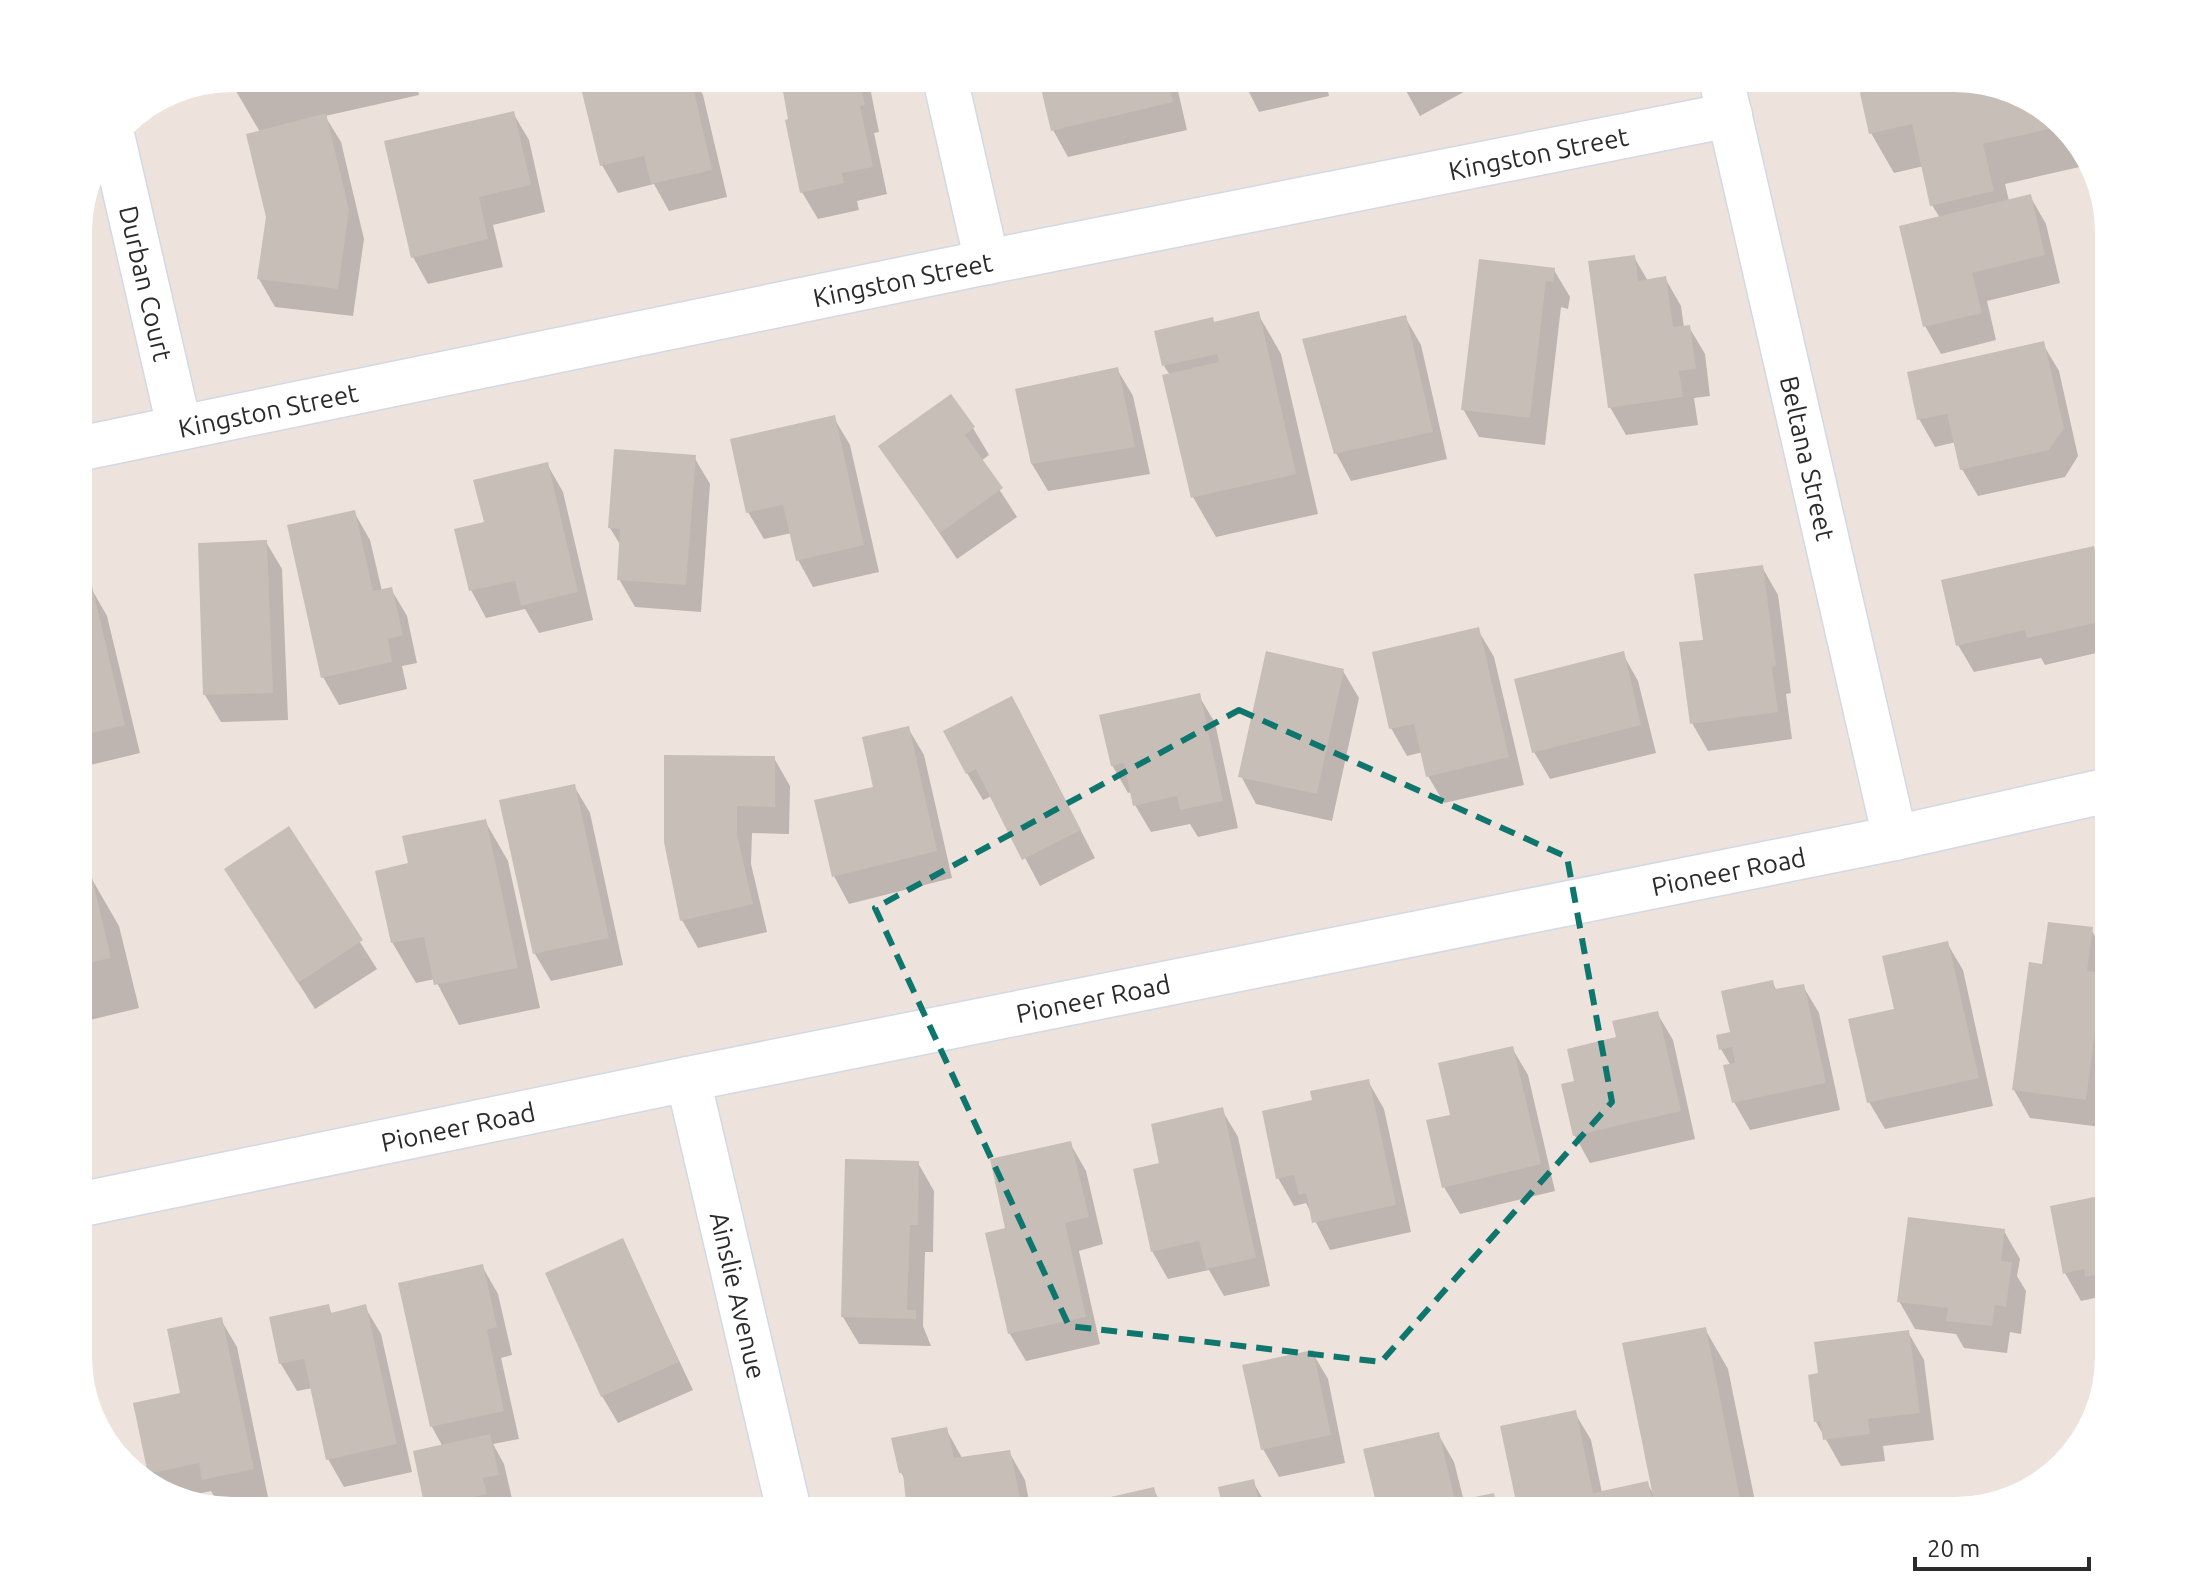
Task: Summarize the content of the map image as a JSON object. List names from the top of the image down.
{
  "streets": {
    "street": [
      "Kingston Street",
      "Durban Court",
      "Beltana Street",
      "Pioneer Road",
      "Ainslie Avenue"
    ]
  },
  "crossings": [
    ["Kingston Street", "Durban Court"],
    ["Kingston Street", "Beltana Street"],
    ["Beltana Street", "Pioneer Road"],
    ["Pioneer Road", "Ainslie Avenue"]
  ],
  "scale_bar": "20 m"
}
